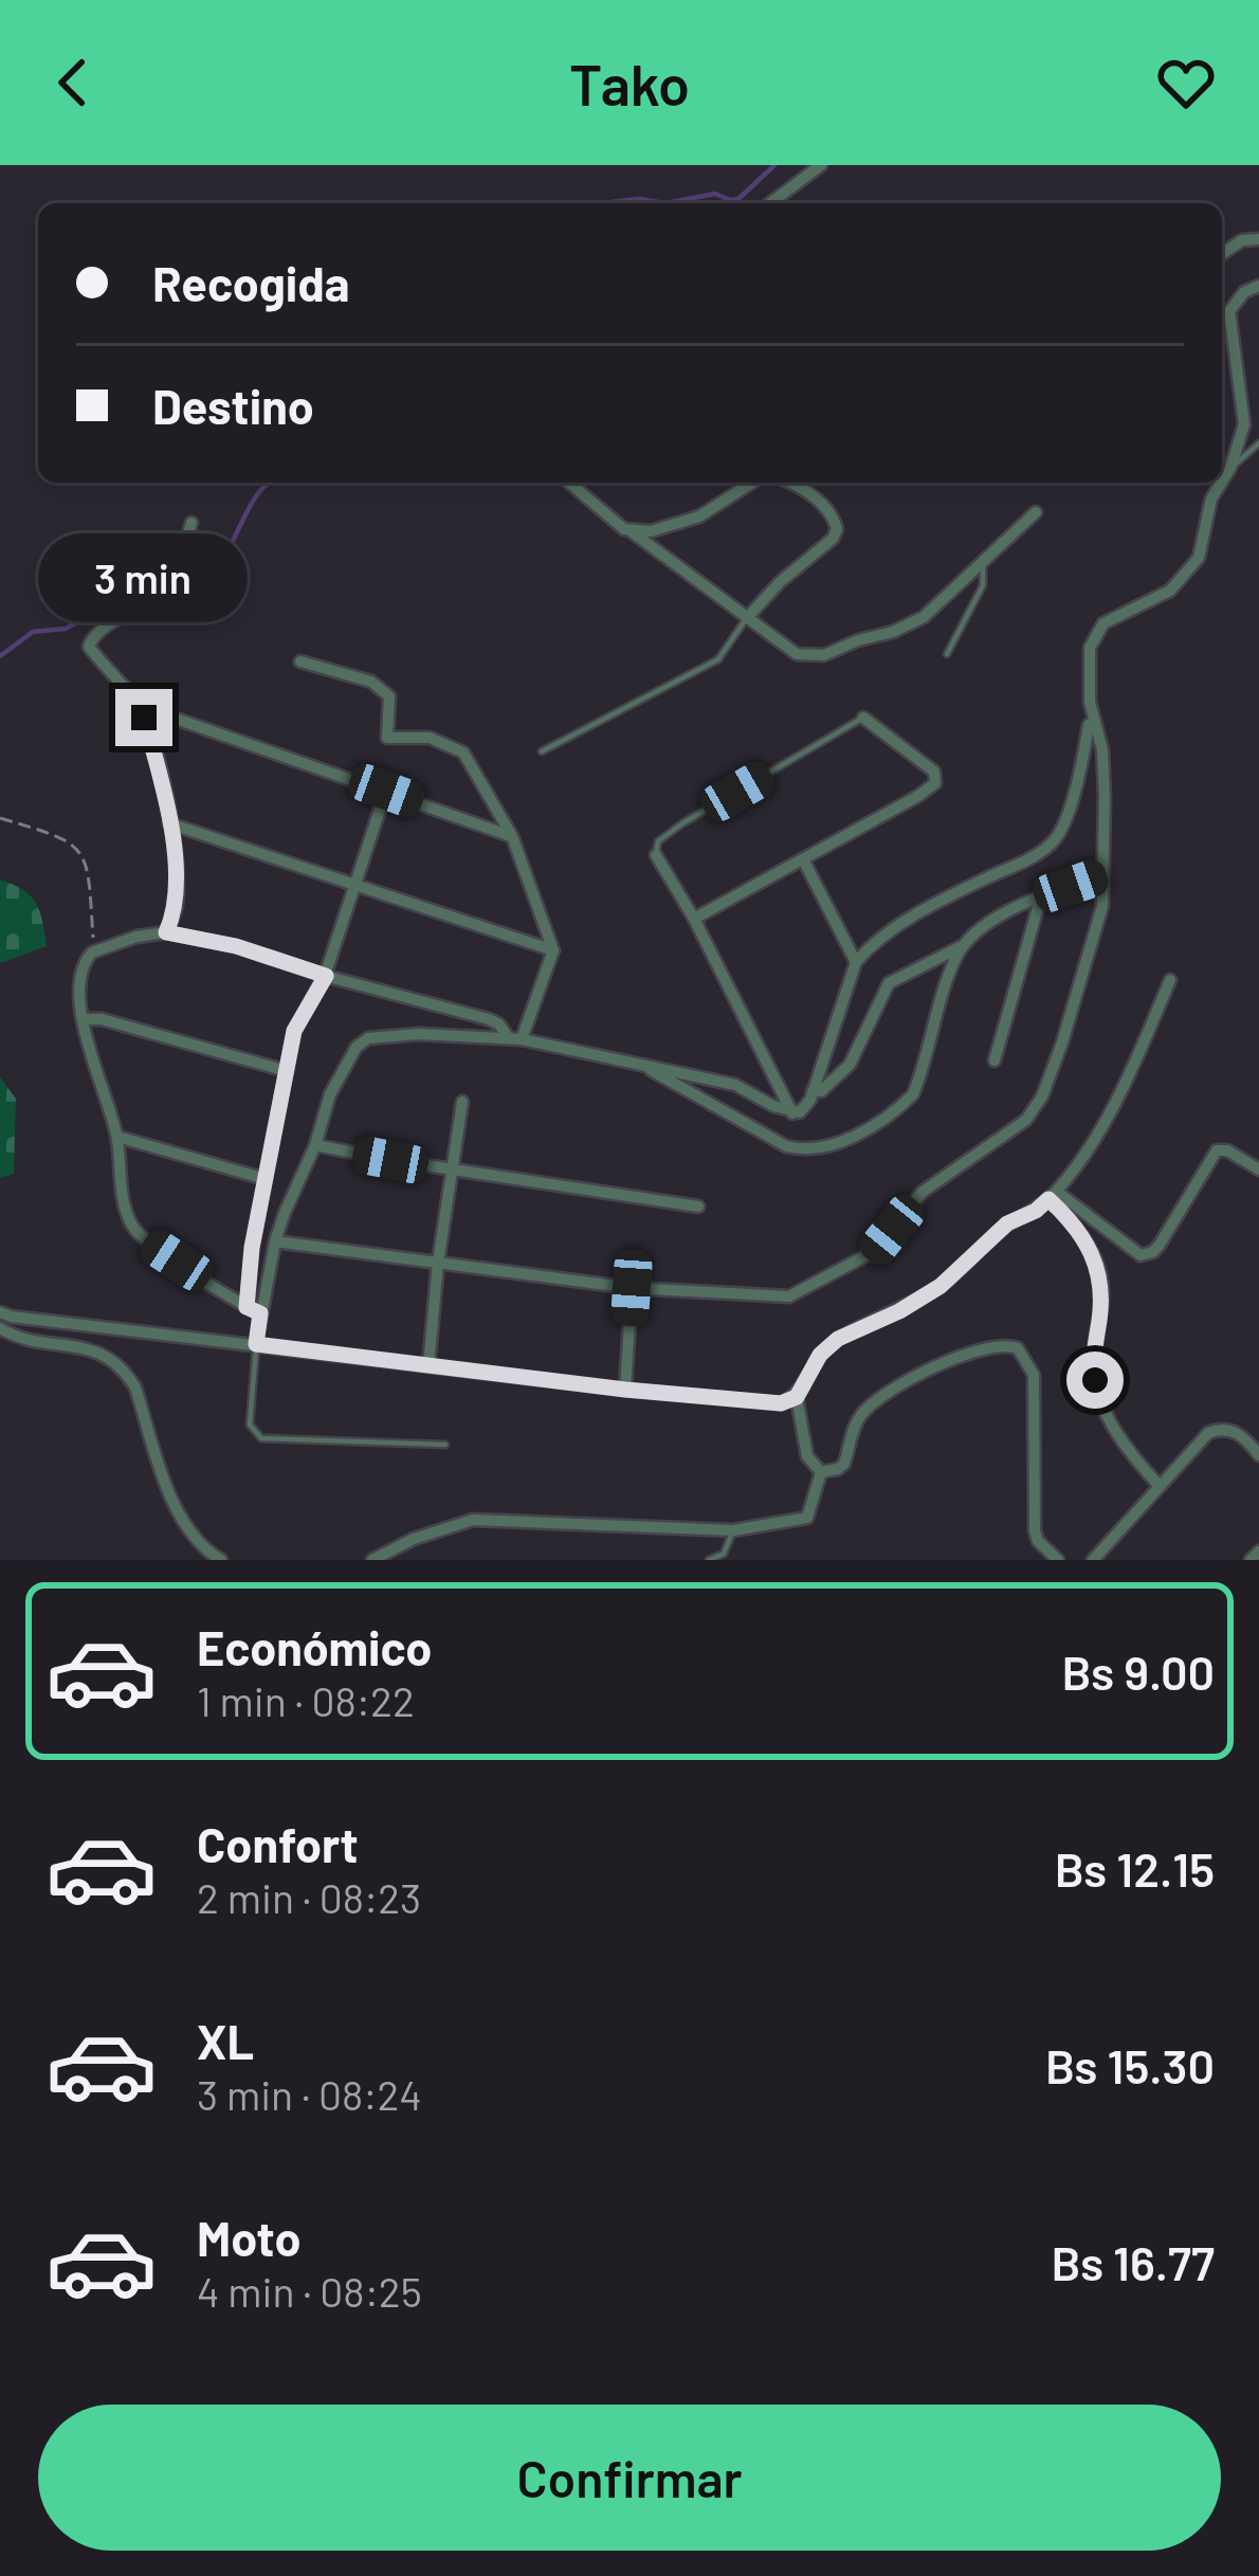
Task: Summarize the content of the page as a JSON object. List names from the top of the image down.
{
  "page": {
    "header": "Tako",
    "banner": ["Recogida", "Destino"],
    "bubble": "3 min",
    "list": [
      {
        "name": "Económico",
        "note": "1 min · 08:22",
        "value": "Bs 9.00"
      },
      {
        "name": "Confort",
        "note": "2 min · 08:23",
        "value": "Bs 12.15"
      },
      {
        "name": "XL",
        "note": "3 min · 08:24",
        "value": "Bs 15.30"
      },
      {
        "name": "Moto",
        "note": "4 min · 08:25",
        "value": "Bs 16.77"
      }
    ],
    "buttons": "Confirmar"
  }
}
